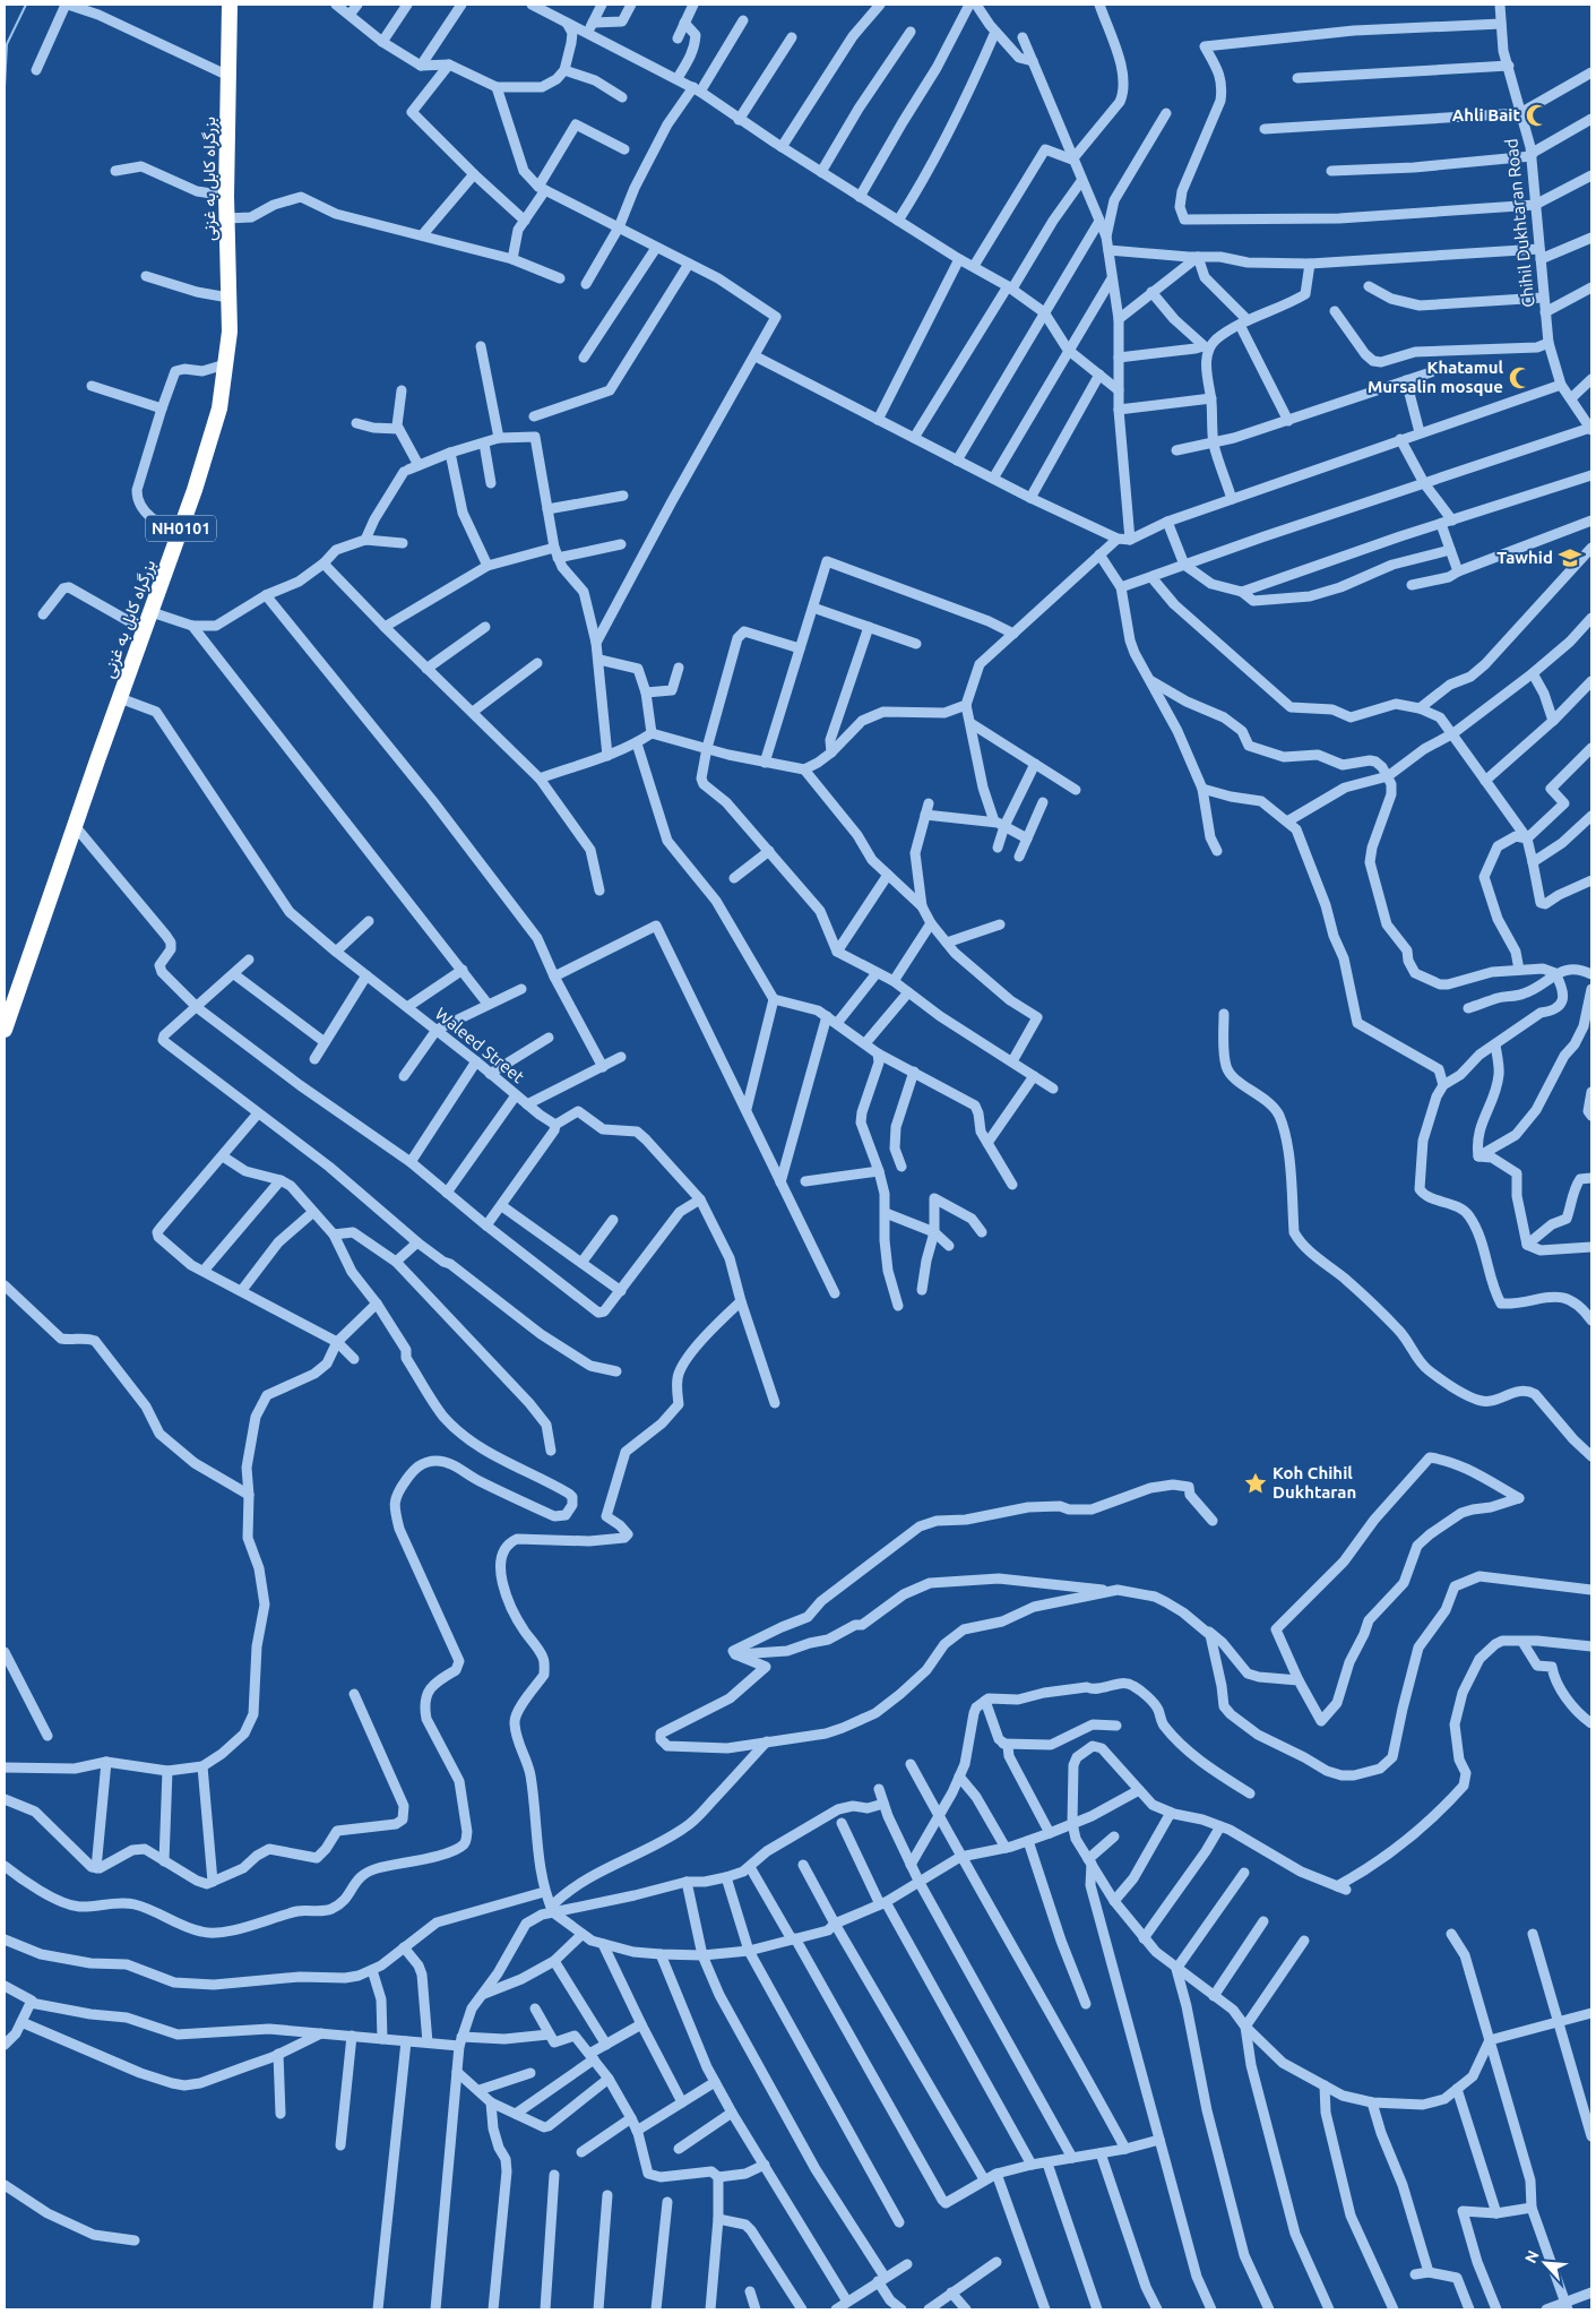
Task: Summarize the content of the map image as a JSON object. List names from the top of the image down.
{
  "streets": {
    "highway": ["بزرگراه کابل به غزنی", "NH0101"],
    "street": ["Chihil Dukhtaran Road", "Waleed Street"]
  },
  "crossings": [
    ["بزرگراه کابل به غزنی", "Waleed Street"]
  ],
  "places": {
    "mosque": ["Ahli Bait", "Khatamul Mursalin mosque"],
    "school or university": ["Tawhid"],
    "place": ["Koh Chihil Dukhtaran"]
  },
  "north": "top left"
}
